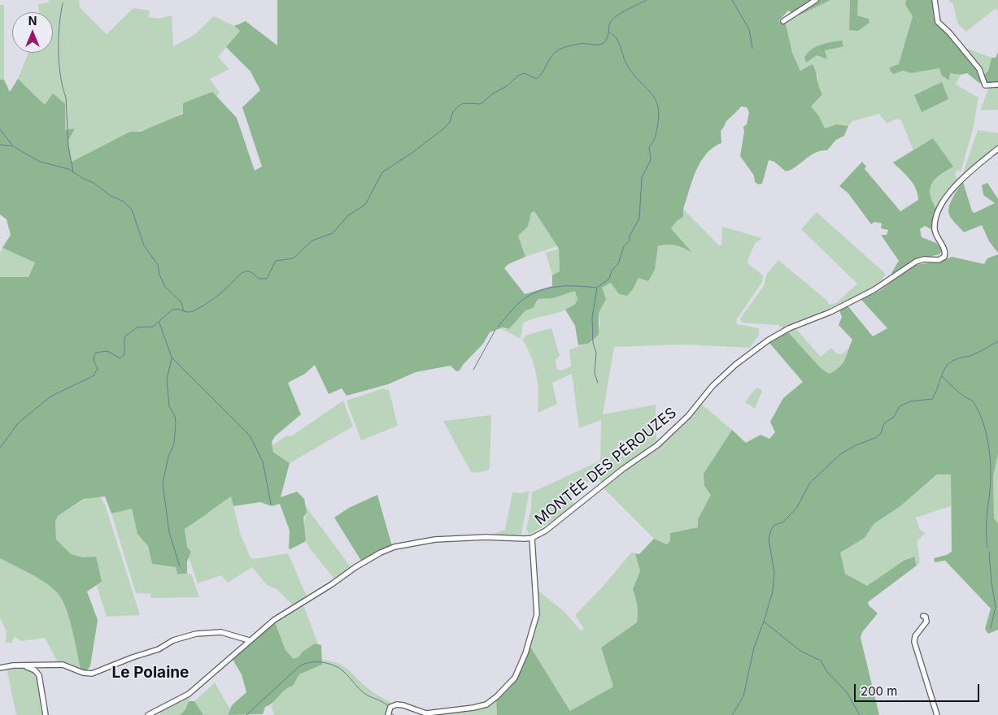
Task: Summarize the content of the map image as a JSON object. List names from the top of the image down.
{
  "streets": {
    "street": ["MONTÉE DES PÉROUZES"]
  },
  "districts": ["Le Polaine"],
  "scale_bar": "200 m",
  "north": "top"
}
